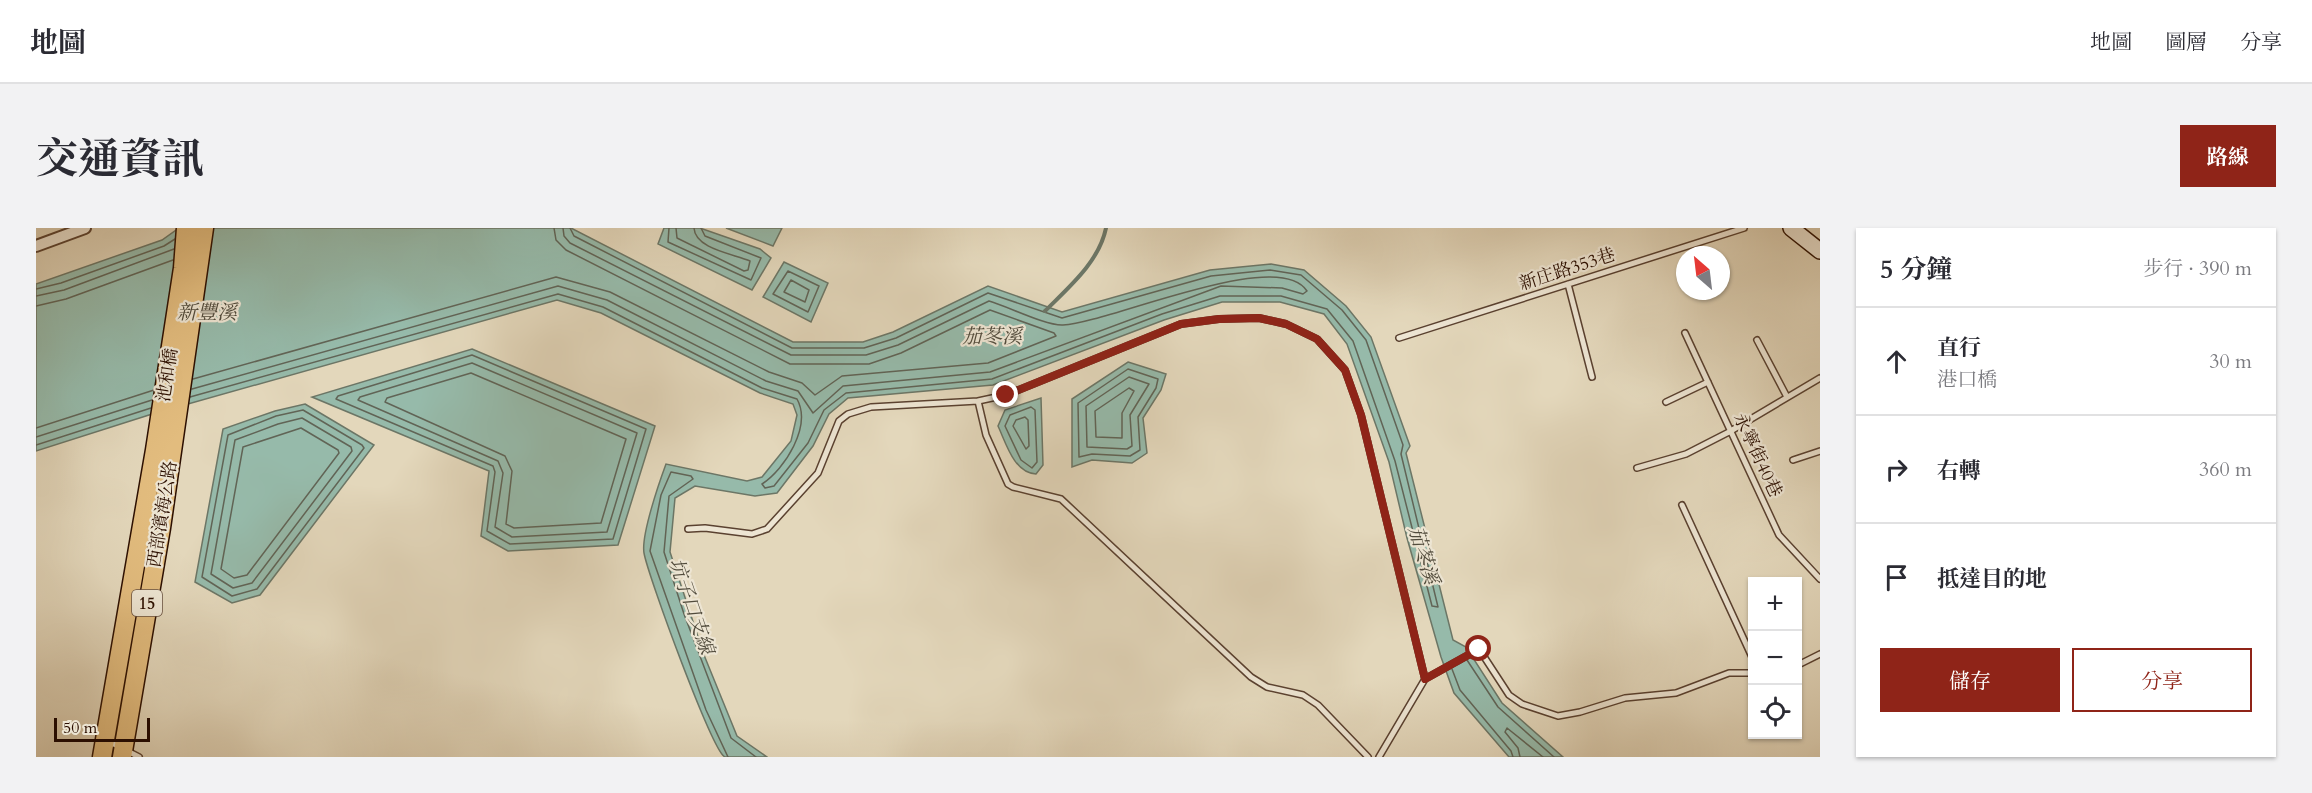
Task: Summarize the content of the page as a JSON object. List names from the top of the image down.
{
  "streets": {
    "main road": ["池和橋", "西部濱海公路", "15"],
    "lane": ["新庄路353巷", "永寧街40巷"]
  },
  "crossings": [
    ["池和橋", "西部濱海公路"]
  ],
  "water": ["新豐溪", "茄苳溪", "坑子口支線"],
  "scale_bar": "50 m",
  "north": "top left",
  "page": {
    "header": "地圖",
    "nav": ["地圖", "圖層", "分享"],
    "title": "交通資訊",
    "buttons": [
      "路線",
      ["儲存", "分享"]
    ],
    "heading": ["5 分鐘", "步行 · 390 m"],
    "list": [
      ["直行", "港口橋", "30 m"],
      ["右轉", "360 m"],
      "抵達目的地"
    ],
    "map_buttons": ["+", "−"],
    "scale": "50 m"
  }
}
